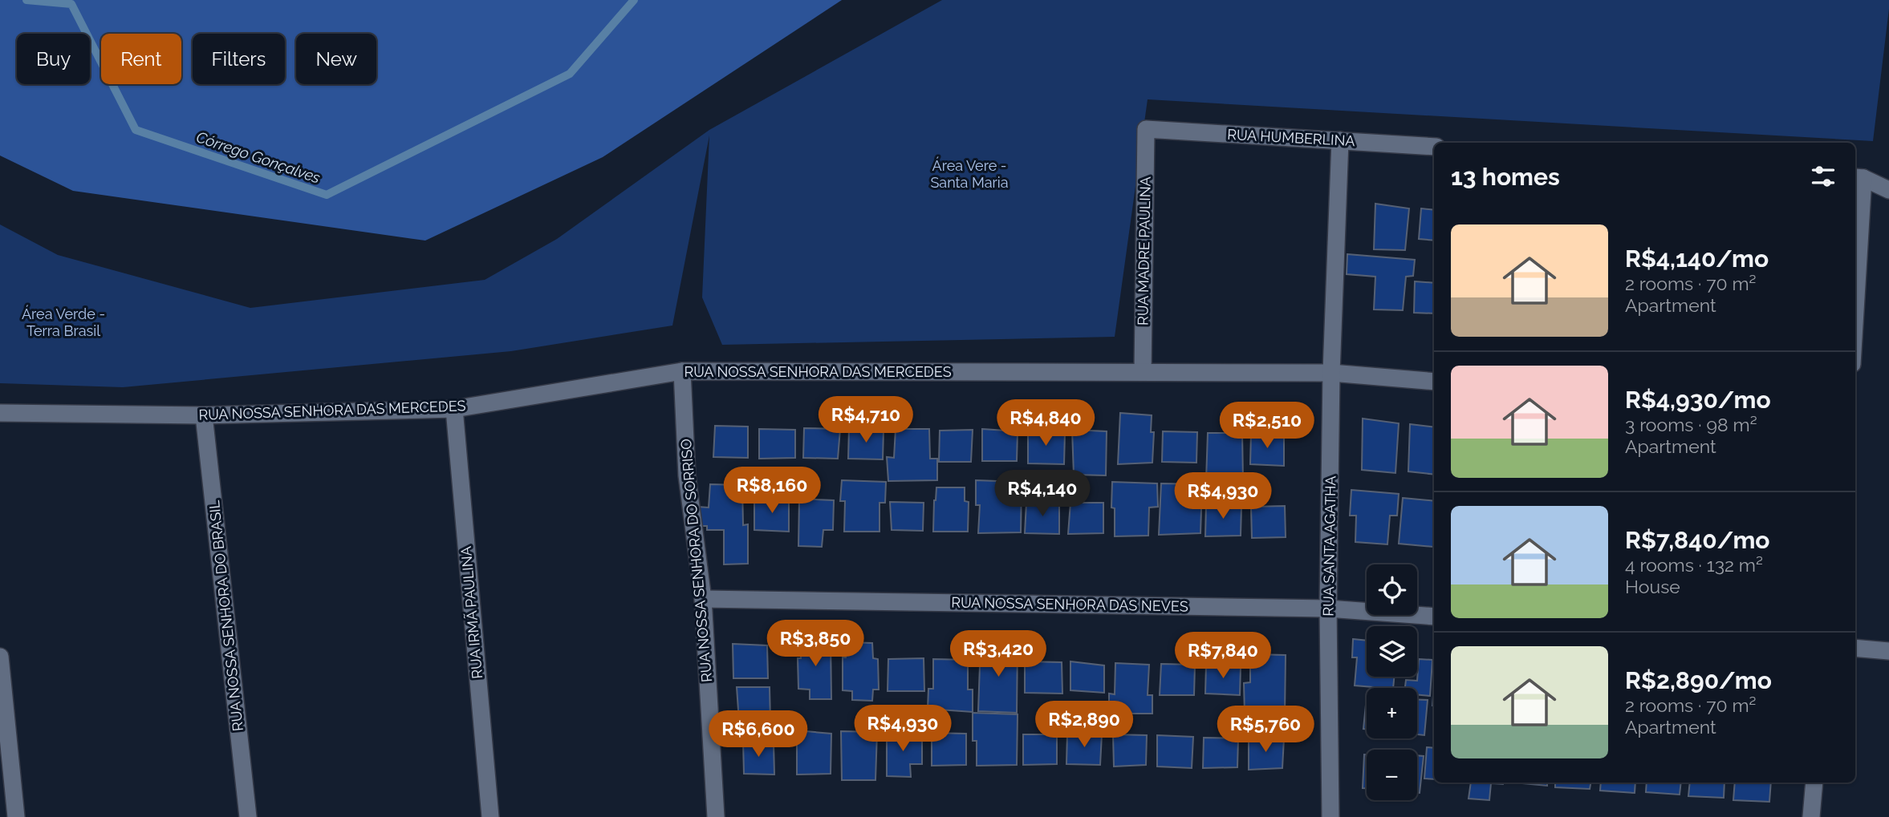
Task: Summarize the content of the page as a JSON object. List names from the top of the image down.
{
  "streets": {
    "street": [
      "RUA HUMBERLINA",
      "RUA MADRE PAULINA",
      "RUA NOSSA SENHORA DAS MERCEDES",
      "RUA SANTA AGATHA",
      "RUA NOSSA SENHORA DO SORRISO",
      "RUA NOSSA SENHORA DAS NEVES",
      "RUA IRMÃ PAULINA",
      "RUA NOSSA SENHORA DO BRASIL"
    ]
  },
  "crossings": [
    ["RUA HUMBERLINA", "RUA MADRE PAULINA"],
    ["RUA HUMBERLINA", "RUA SANTA AGATHA"],
    ["RUA MADRE PAULINA", "RUA NOSSA SENHORA DAS MERCEDES"],
    ["RUA NOSSA SENHORA DAS MERCEDES", "RUA SANTA AGATHA"],
    ["RUA NOSSA SENHORA DAS MERCEDES", "RUA NOSSA SENHORA DO SORRISO"],
    ["RUA NOSSA SENHORA DAS MERCEDES", "RUA IRMÃ PAULINA"],
    ["RUA NOSSA SENHORA DAS MERCEDES", "RUA NOSSA SENHORA DO BRASIL"],
    ["RUA SANTA AGATHA", "RUA NOSSA SENHORA DAS NEVES"],
    ["RUA NOSSA SENHORA DO SORRISO", "RUA NOSSA SENHORA DAS NEVES"]
  ],
  "water": ["Córrego Gonçalves"],
  "parks": ["Área Vere - Santa Maria", "Área Verde - Terra Brasil"],
  "page": {
    "chip": [
      "Buy",
      "Rent",
      "Filters",
      "New"
    ],
    "heading": "13 homes",
    "list": [
      {
        "name": "R$4,140/mo",
        "note": "2 rooms · 70 m² · Apartment"
      },
      {
        "name": "R$4,930/mo",
        "note": "3 rooms · 98 m² · Apartment"
      },
      {
        "name": "R$7,840/mo",
        "note": "4 rooms · 132 m² · House"
      },
      {
        "name": "R$2,890/mo",
        "note": "2 rooms · 70 m² · Apartment"
      }
    ],
    "price": [
      "R$4,710",
      "R$4,840",
      "R$2,510",
      "R$8,160",
      "R$4,140",
      "R$4,930",
      "R$3,850",
      "R$3,420",
      "R$7,840",
      "R$2,890",
      "R$4,930",
      "R$5,760",
      "R$6,600"
    ],
    "map_buttons": ["+", "−"]
  }
}
